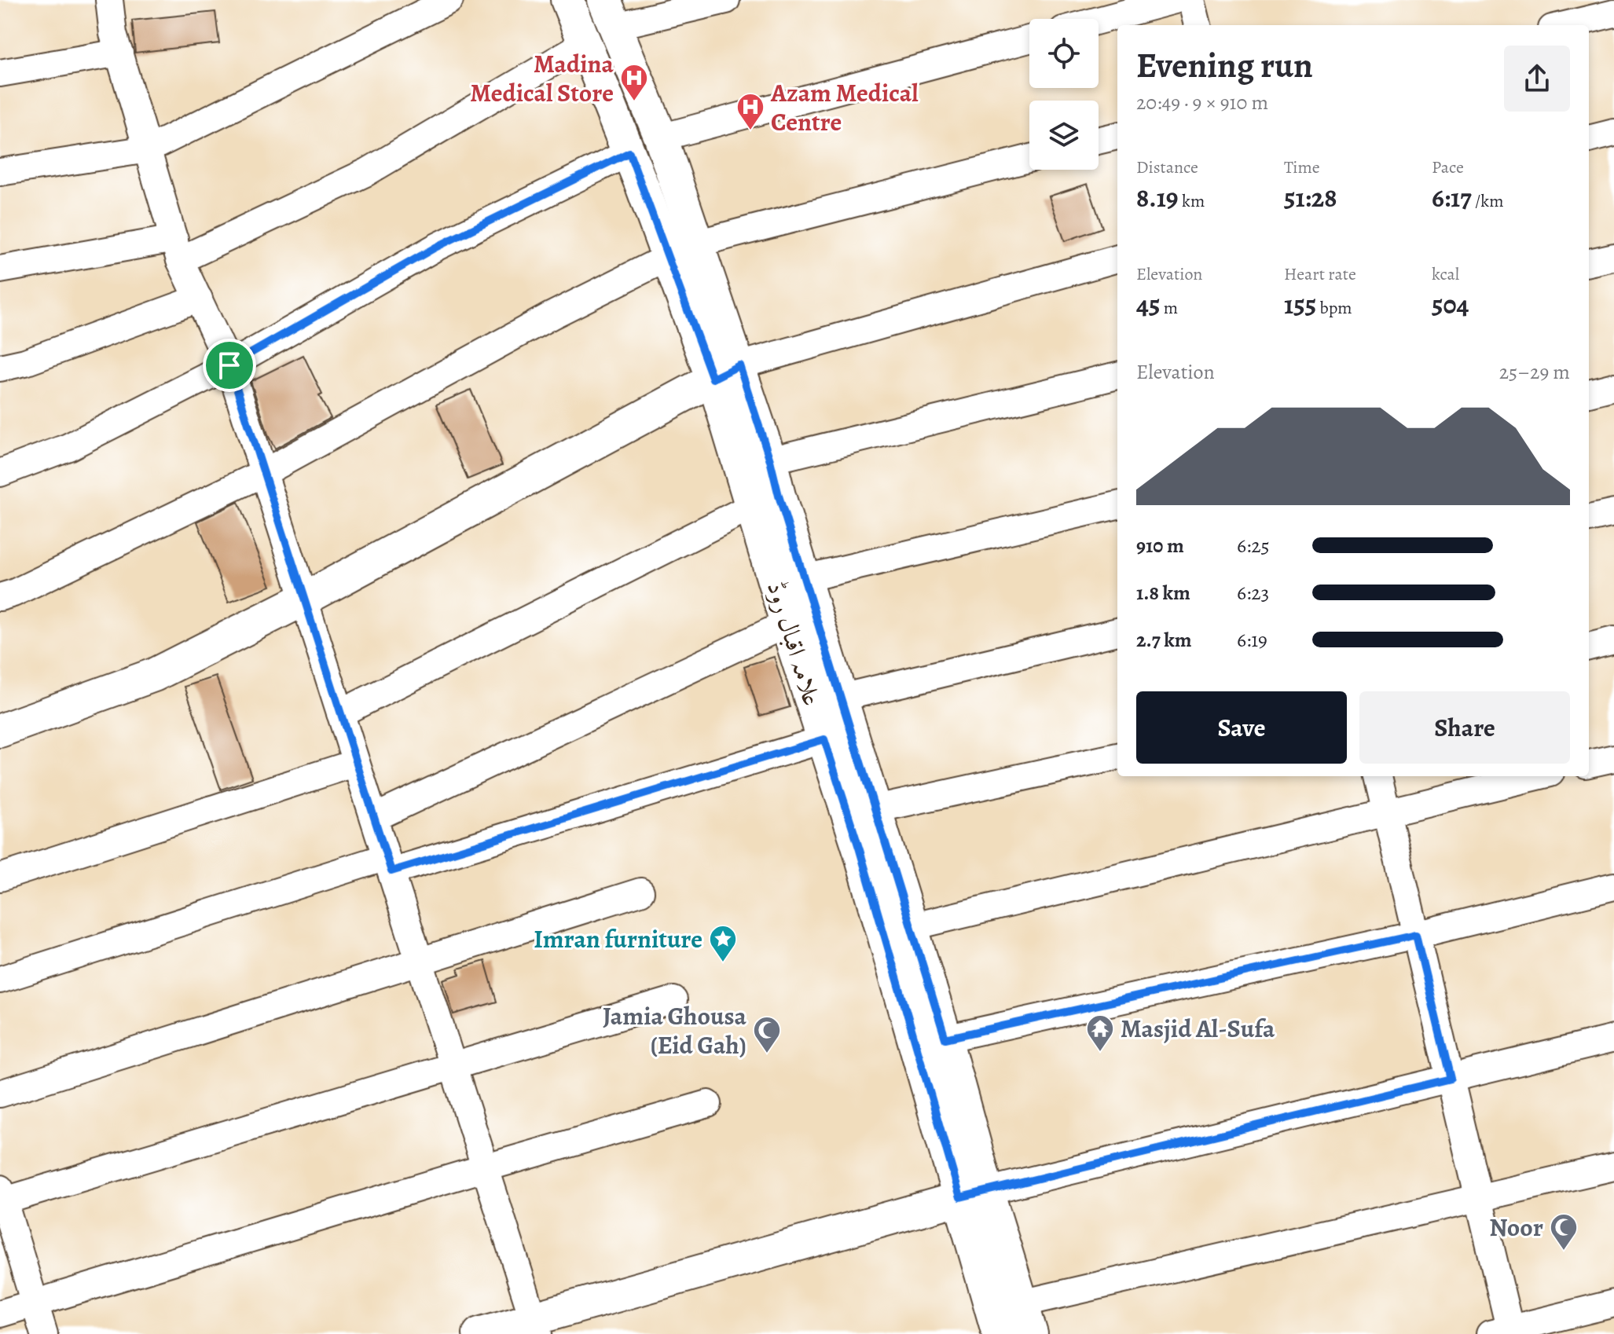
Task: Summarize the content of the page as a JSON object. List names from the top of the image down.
{
  "streets": {
    "street": ["علامہ اقبال روڈ"]
  },
  "places": {
    "hospital": ["Madina Medical Store", "Azam Medical Centre"],
    "place": ["Imran furniture"],
    "temple": ["Masjid Al-Sufa"],
    "mosque": ["Jamia Ghousa (Eid Gah)", "Noor"]
  },
  "page": {
    "heading": ["Evening run", "20:49 · 9 × 910 m"],
    "stats": [
      ["Distance", "8.19 km"],
      ["Time", "51:28"],
      ["Pace", "6:17 /km"],
      ["Elevation", "45 m"],
      ["Heart rate", "155 bpm"],
      ["kcal", "504"]
    ],
    "chart": ["Elevation", "25–29 m"],
    "list": [
      {
        "name": "910 m",
        "note": "6:25"
      },
      {
        "name": "1.8 km",
        "note": "6:23"
      },
      {
        "name": "2.7 km",
        "note": "6:19"
      }
    ],
    "buttons": ["Save", "Share"]
  }
}
